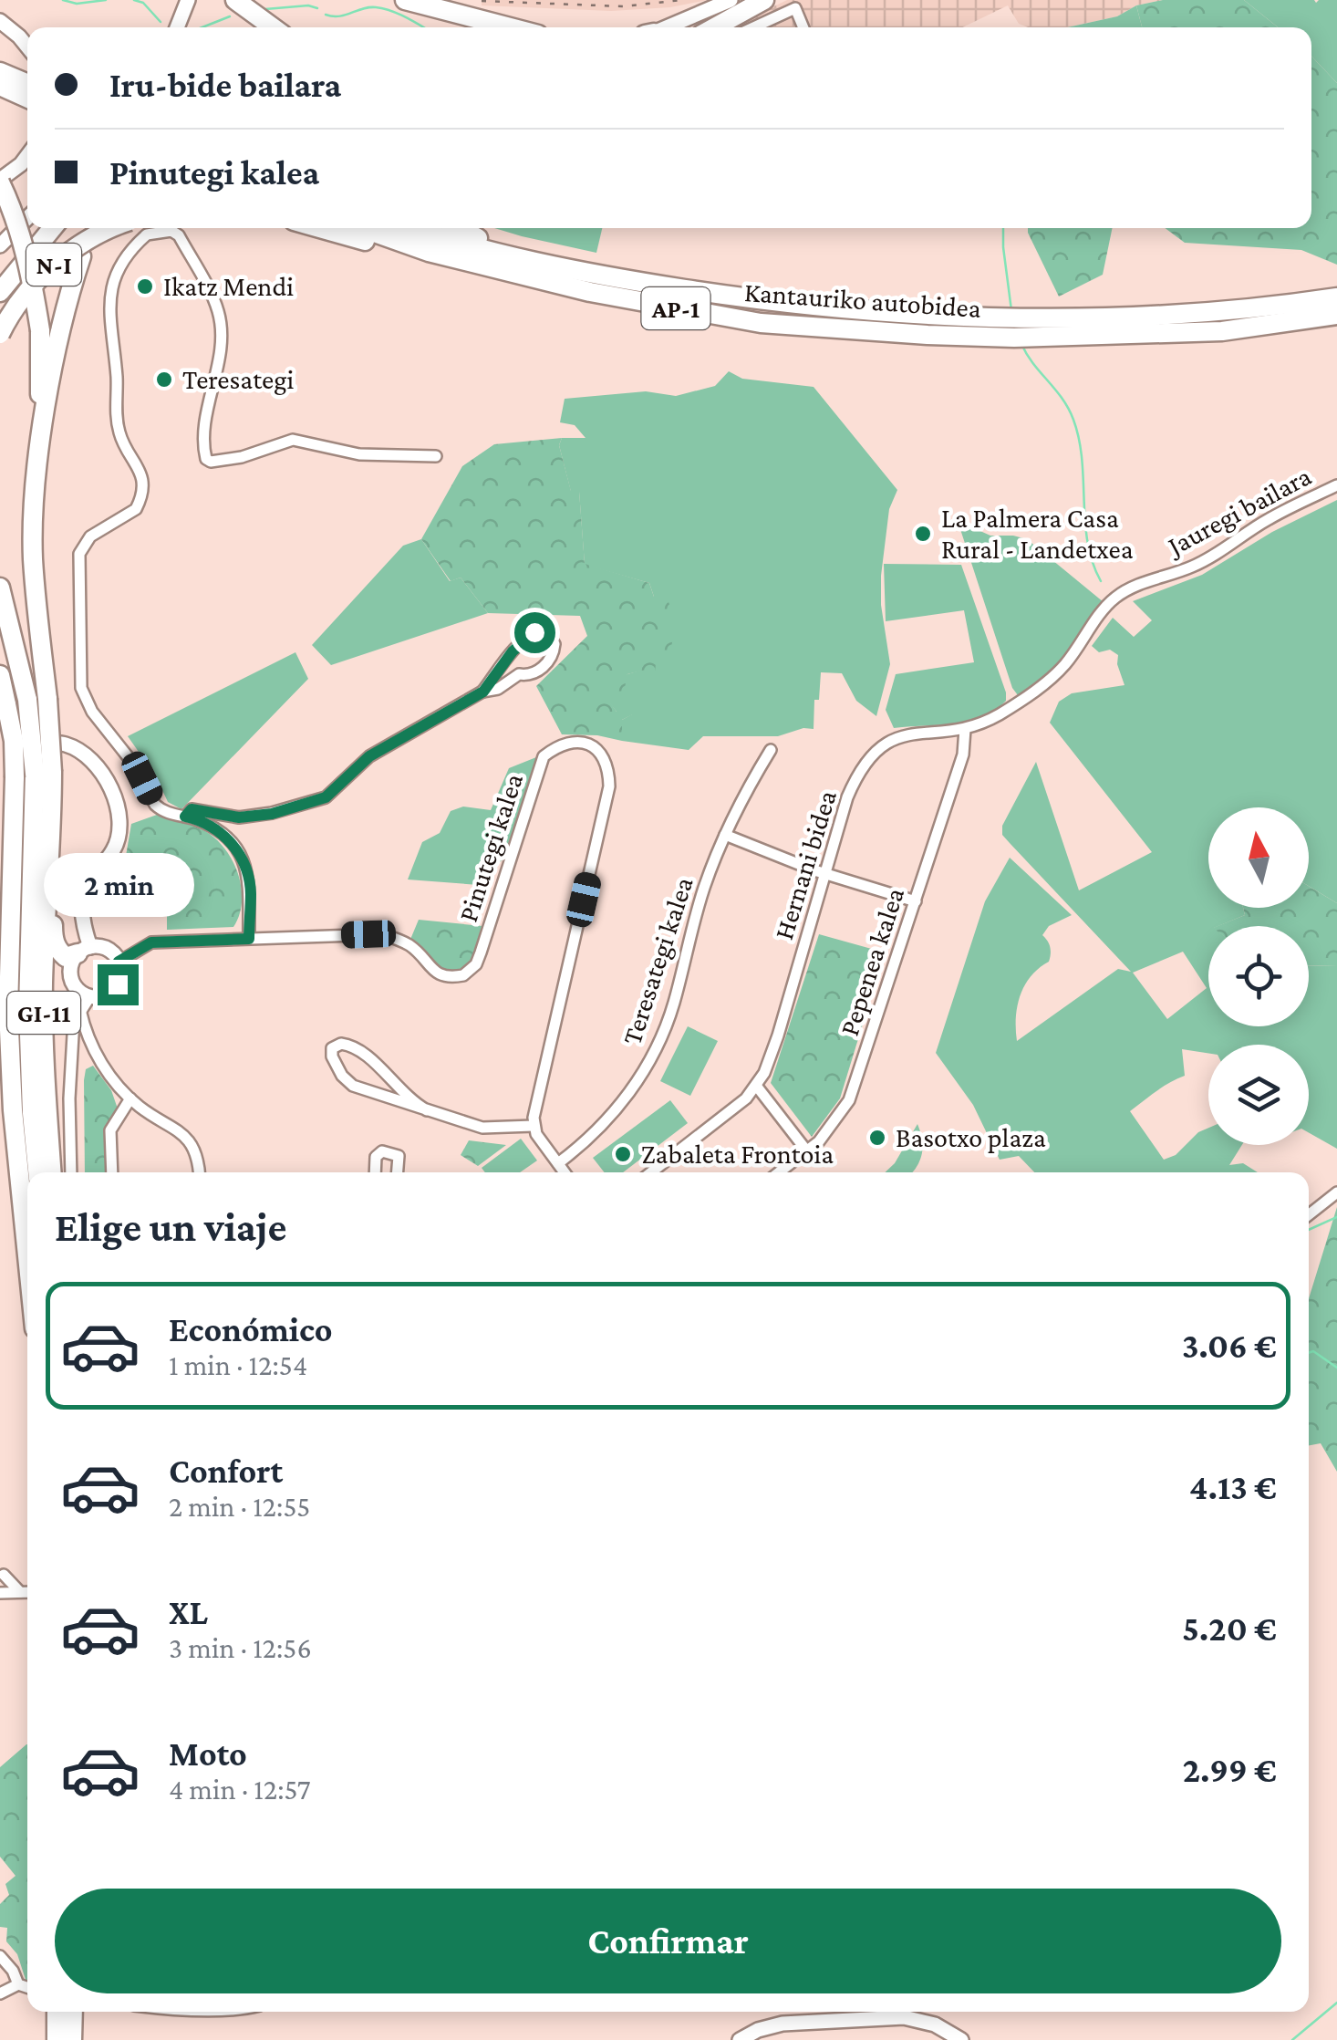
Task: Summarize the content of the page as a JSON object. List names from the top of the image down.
{
  "streets": {
    "highway": [
      "N-I",
      "Kantauriko autobidea",
      "AP-1",
      "GI-11"
    ],
    "street": [
      "Jauregi bailara",
      "Pinutegi kalea",
      "Hernani bidea",
      "Teresategi kalea",
      "Pepenea kalea"
    ]
  },
  "crossings": [
    ["Jauregi bailara", "Hernani bidea"],
    ["Hernani bidea", "Pepenea kalea"]
  ],
  "places": [
    "Ikatz Mendi",
    "Teresategi",
    "La Palmera Casa Rural - Landetxea",
    "Basotxo plaza",
    "Zabaleta Frontoia"
  ],
  "north": "top",
  "page": {
    "banner": ["Iru-bide bailara", "Pinutegi kalea"],
    "bubble": "2 min",
    "heading": "Elige un viaje",
    "list": [
      {
        "name": "Económico",
        "note": "1 min · 12:54",
        "value": "3.06 €"
      },
      {
        "name": "Confort",
        "note": "2 min · 12:55",
        "value": "4.13 €"
      },
      {
        "name": "XL",
        "note": "3 min · 12:56",
        "value": "5.20 €"
      },
      {
        "name": "Moto",
        "note": "4 min · 12:57",
        "value": "2.99 €"
      }
    ],
    "buttons": "Confirmar"
  }
}
